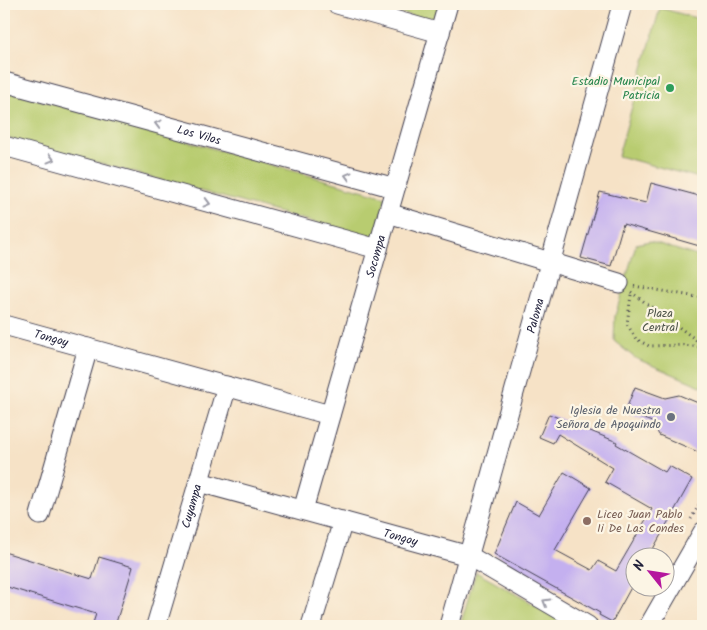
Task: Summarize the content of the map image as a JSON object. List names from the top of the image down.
{
  "streets": {
    "street": [
      "Los Vilos",
      "Socompa",
      "Paloma",
      "Tongoy",
      "Cuyampa"
    ]
  },
  "crossings": [
    ["Los Vilos", "Socompa"],
    ["Socompa", "Tongoy"],
    ["Paloma", "Tongoy"],
    ["Tongoy", "Cuyampa"]
  ],
  "parks": ["Plaza Central"],
  "places": ["Estadio Municipal Patricia", "Iglesia de Nuestra Señora de Apoquindo", "Liceo Juan Pablo Ii De Las Condes"],
  "north": "top left"
}
